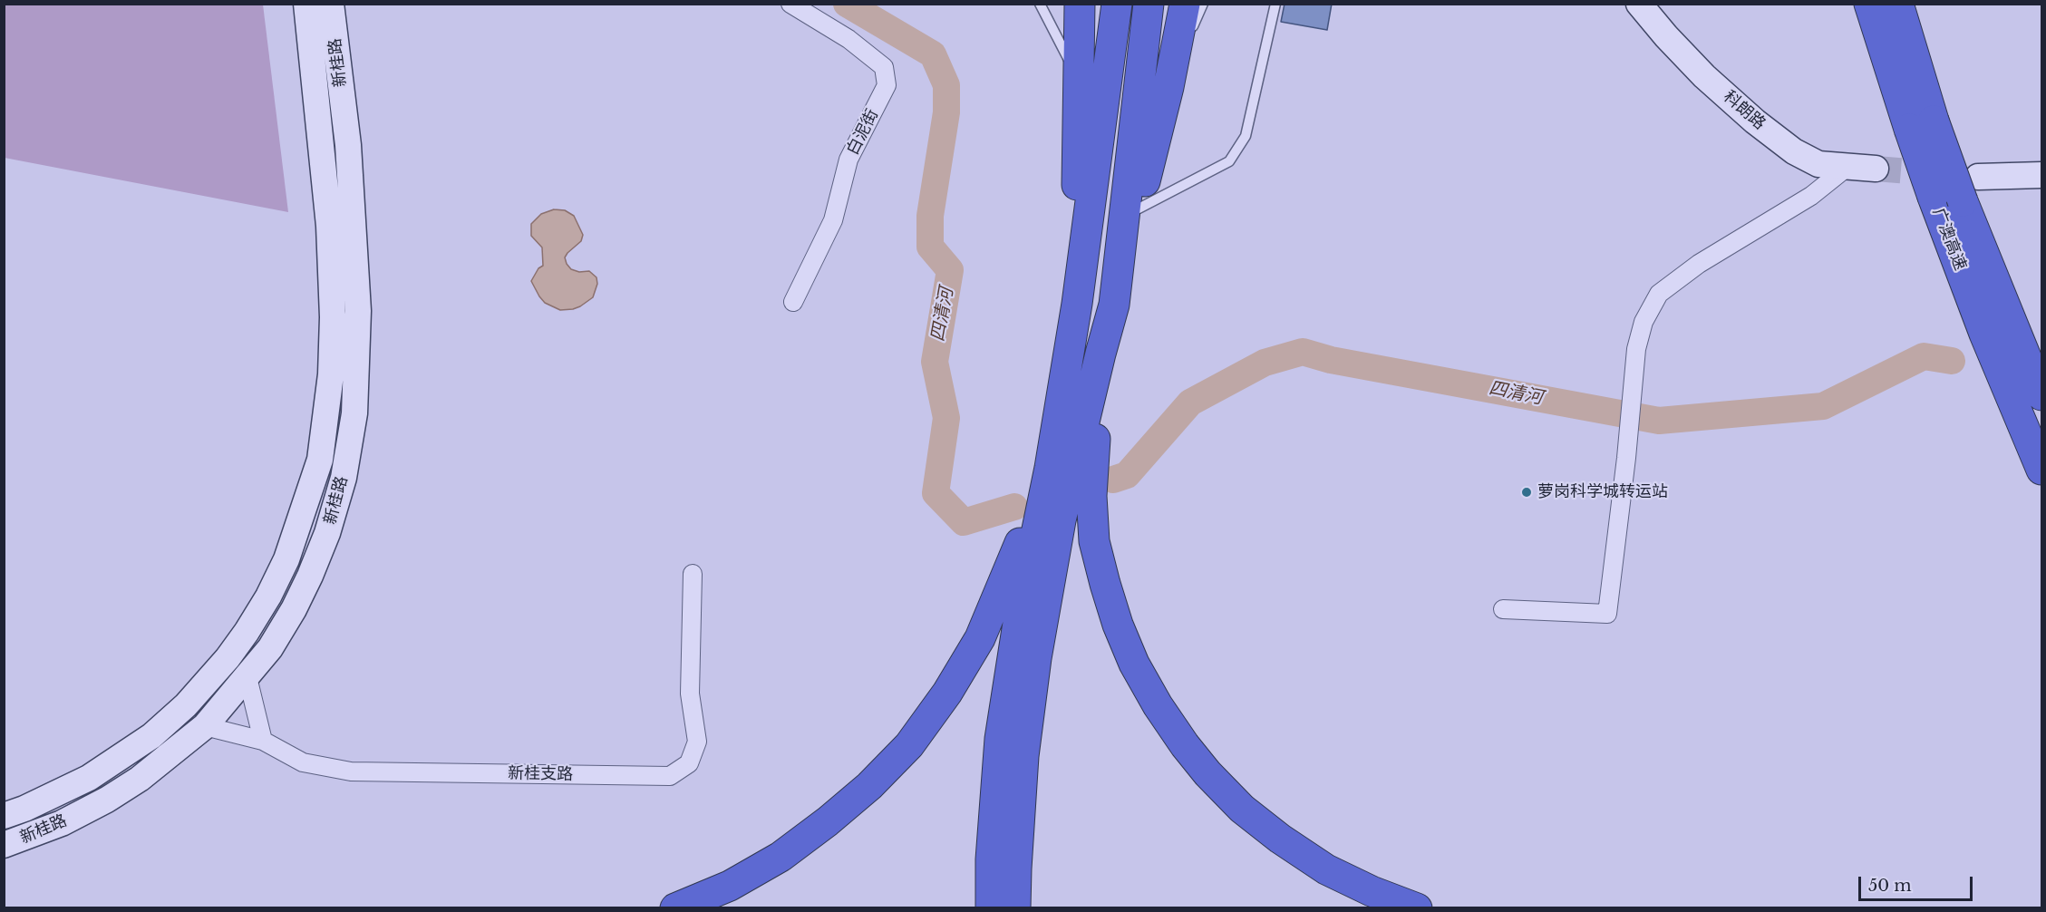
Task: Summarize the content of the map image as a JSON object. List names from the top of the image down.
{
  "streets": {
    "highway": ["广澳高速"],
    "street": [
      "新桂路",
      "科朗路",
      "白泥街",
      "新桂支路"
    ]
  },
  "crossings": [
    ["新桂路", "新桂支路"]
  ],
  "water": ["四清河"],
  "places": ["萝岗科学城转运站"],
  "scale_bar": "50 m"
}
